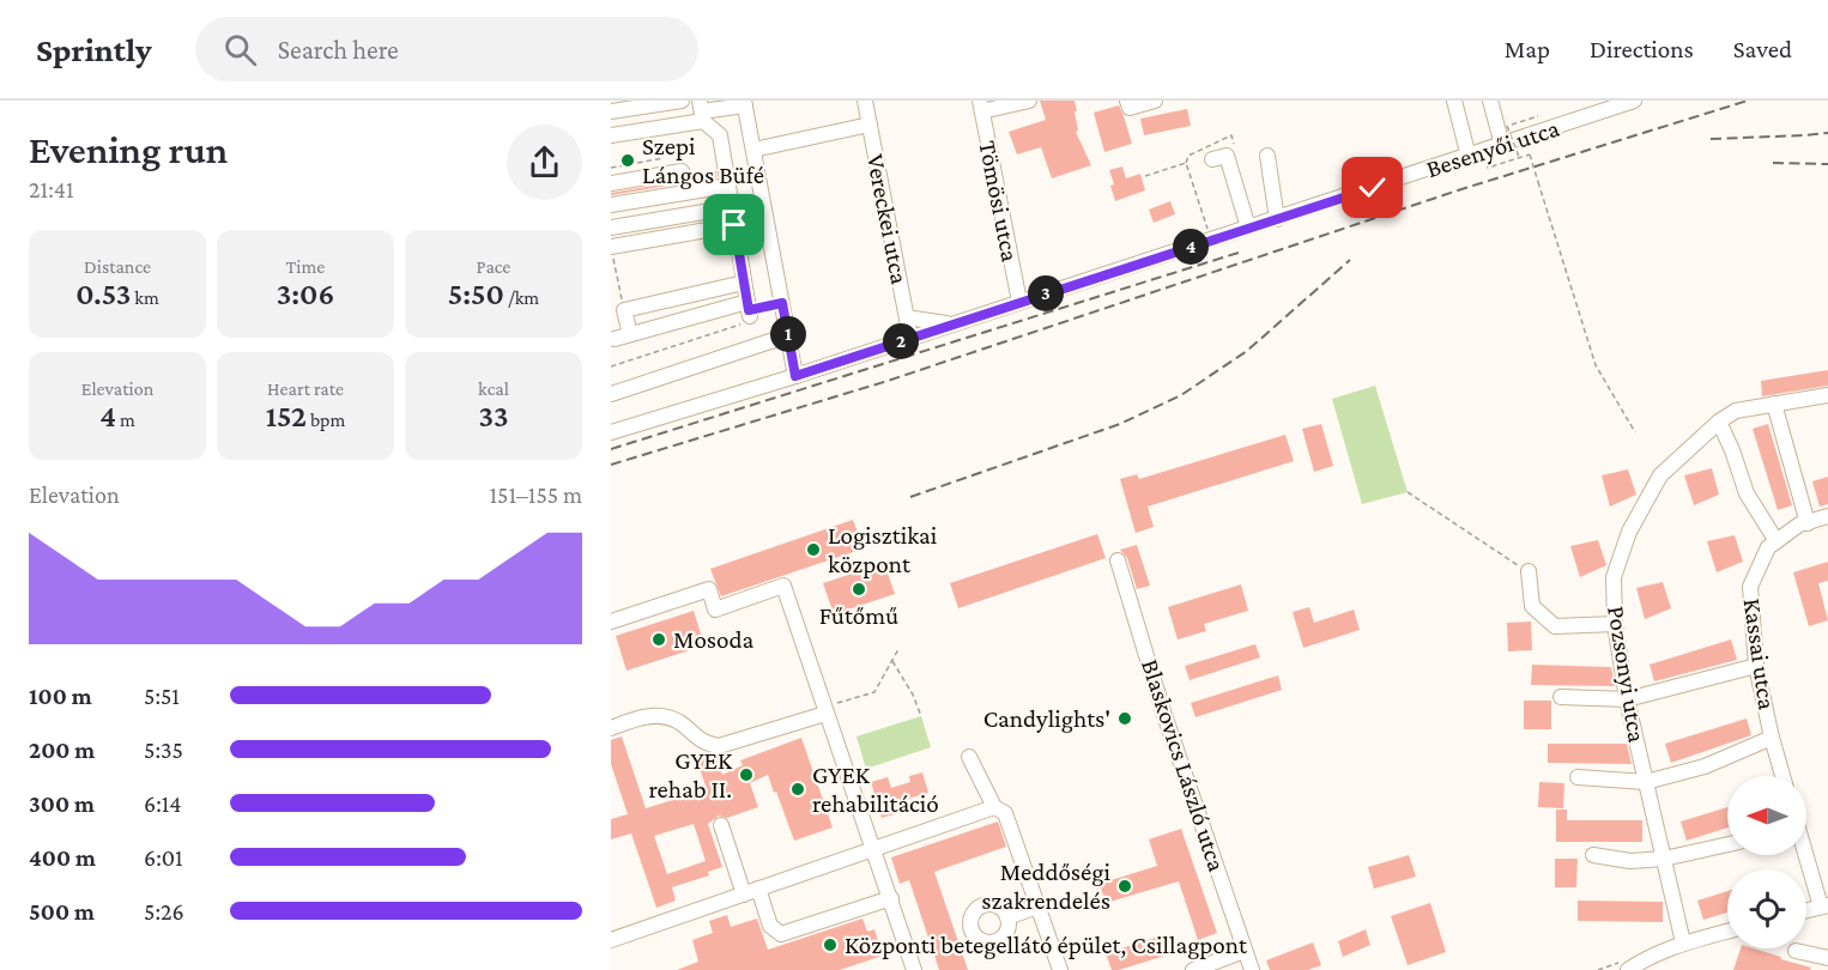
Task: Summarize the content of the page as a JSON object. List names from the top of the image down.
{
  "streets": {
    "street": [
      "Besenyői utca",
      "Tömösi utca",
      "Vereckei utca",
      "Kassai utca",
      "Pozsonyi utca",
      "Blaskovics László utca"
    ]
  },
  "crossings": [
    ["Besenyői utca", "Tömösi utca"],
    ["Besenyői utca", "Vereckei utca"]
  ],
  "places": [
    "Szepi Lángos Büfé",
    "Logisztikai központ",
    "Fűtőmű",
    "Mosoda",
    "Candylights'",
    "GYEK rehab II.",
    "GYEK rehabilitáció",
    "Meddőségi szakrendelés",
    "Központi betegellátó épület, Csillagpont"
  ],
  "north": "left",
  "page": {
    "header": "Sprintly",
    "search": "Search here",
    "nav": ["Map", "Directions", "Saved"],
    "heading": ["Evening run", "21:41"],
    "stats": [
      ["Distance", "0.53 km"],
      ["Time", "3:06"],
      ["Pace", "5:50 /km"],
      ["Elevation", "4 m"],
      ["Heart rate", "152 bpm"],
      ["kcal", "33"]
    ],
    "pins": [
      "4",
      "3",
      "1",
      "2"
    ],
    "chart": ["Elevation", "151–155 m"],
    "list": [
      {
        "name": "100 m",
        "note": "5:51"
      },
      {
        "name": "200 m",
        "note": "5:35"
      },
      {
        "name": "300 m",
        "note": "6:14"
      },
      {
        "name": "400 m",
        "note": "6:01"
      },
      {
        "name": "500 m",
        "note": "5:26"
      }
    ]
  }
}
